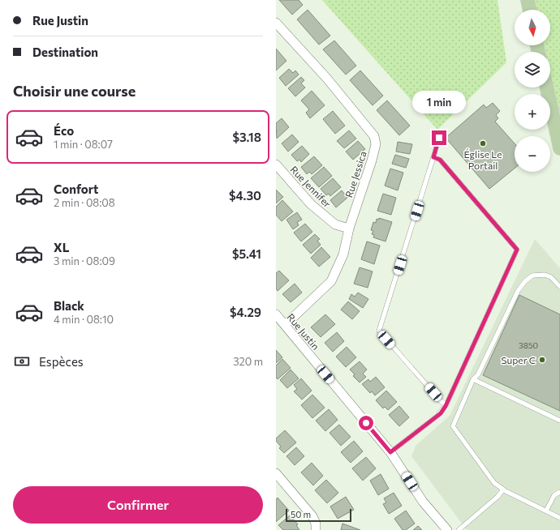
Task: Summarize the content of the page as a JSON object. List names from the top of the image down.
{
  "streets": {
    "street": ["Rue Jessica", "Rue Jennifer", "Rue Justin"]
  },
  "crossings": [
    ["Rue Jessica", "Rue Jennifer"],
    ["Rue Jessica", "Rue Justin"]
  ],
  "places": ["Église Le Portail", "Super C"],
  "house_numbers": ["3850"],
  "scale_bar": "50 m",
  "north": "bottom",
  "page": {
    "banner": ["Rue Justin", "Destination"],
    "map_buttons": ["+", "−"],
    "heading": "Choisir une course",
    "bubble": "1 min",
    "list": [
      {
        "name": "Éco",
        "note": "1 min · 08:07",
        "value": "$3.18"
      },
      {
        "name": "Confort",
        "note": "2 min · 08:08",
        "value": "$4.30"
      },
      {
        "name": "XL",
        "note": "3 min · 08:09",
        "value": "$5.41"
      },
      {
        "name": "Black",
        "note": "4 min · 08:10",
        "value": "$4.29"
      }
    ],
    "pay": ["Espèces", "320 m"],
    "buttons": "Confirmer",
    "scale": "50 m"
  }
}
